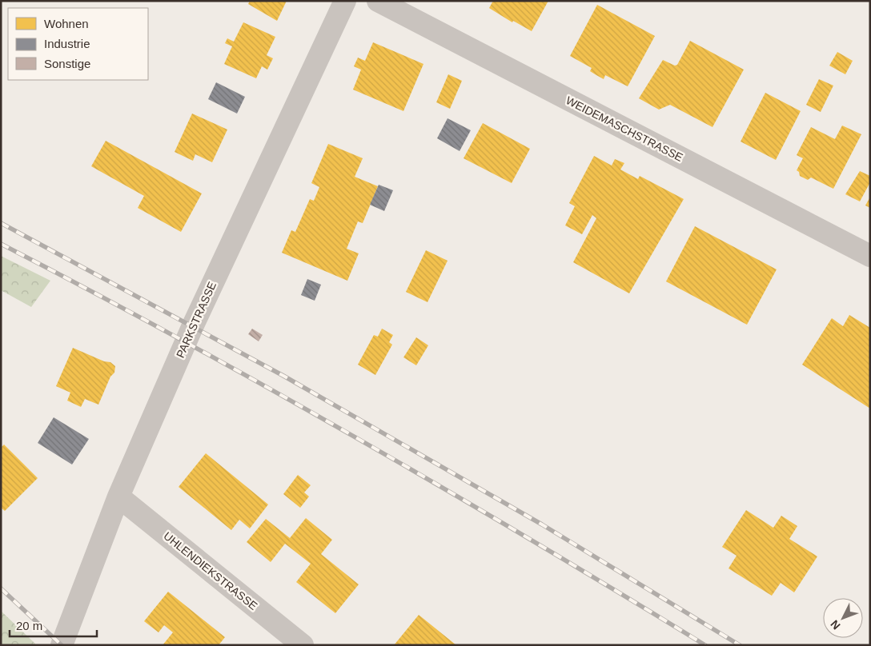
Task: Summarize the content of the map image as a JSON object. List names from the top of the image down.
{
  "streets": {
    "street": ["WEIDEMASCHSTRASSE", "PARKSTRASSE", "UHLENDIEKSTRASSE"]
  },
  "crossings": [
    ["PARKSTRASSE", "UHLENDIEKSTRASSE"]
  ],
  "legend": ["Wohnen", "Industrie", "Sonstige"],
  "scale_bar": "20 m",
  "north": "bottom left"
}
